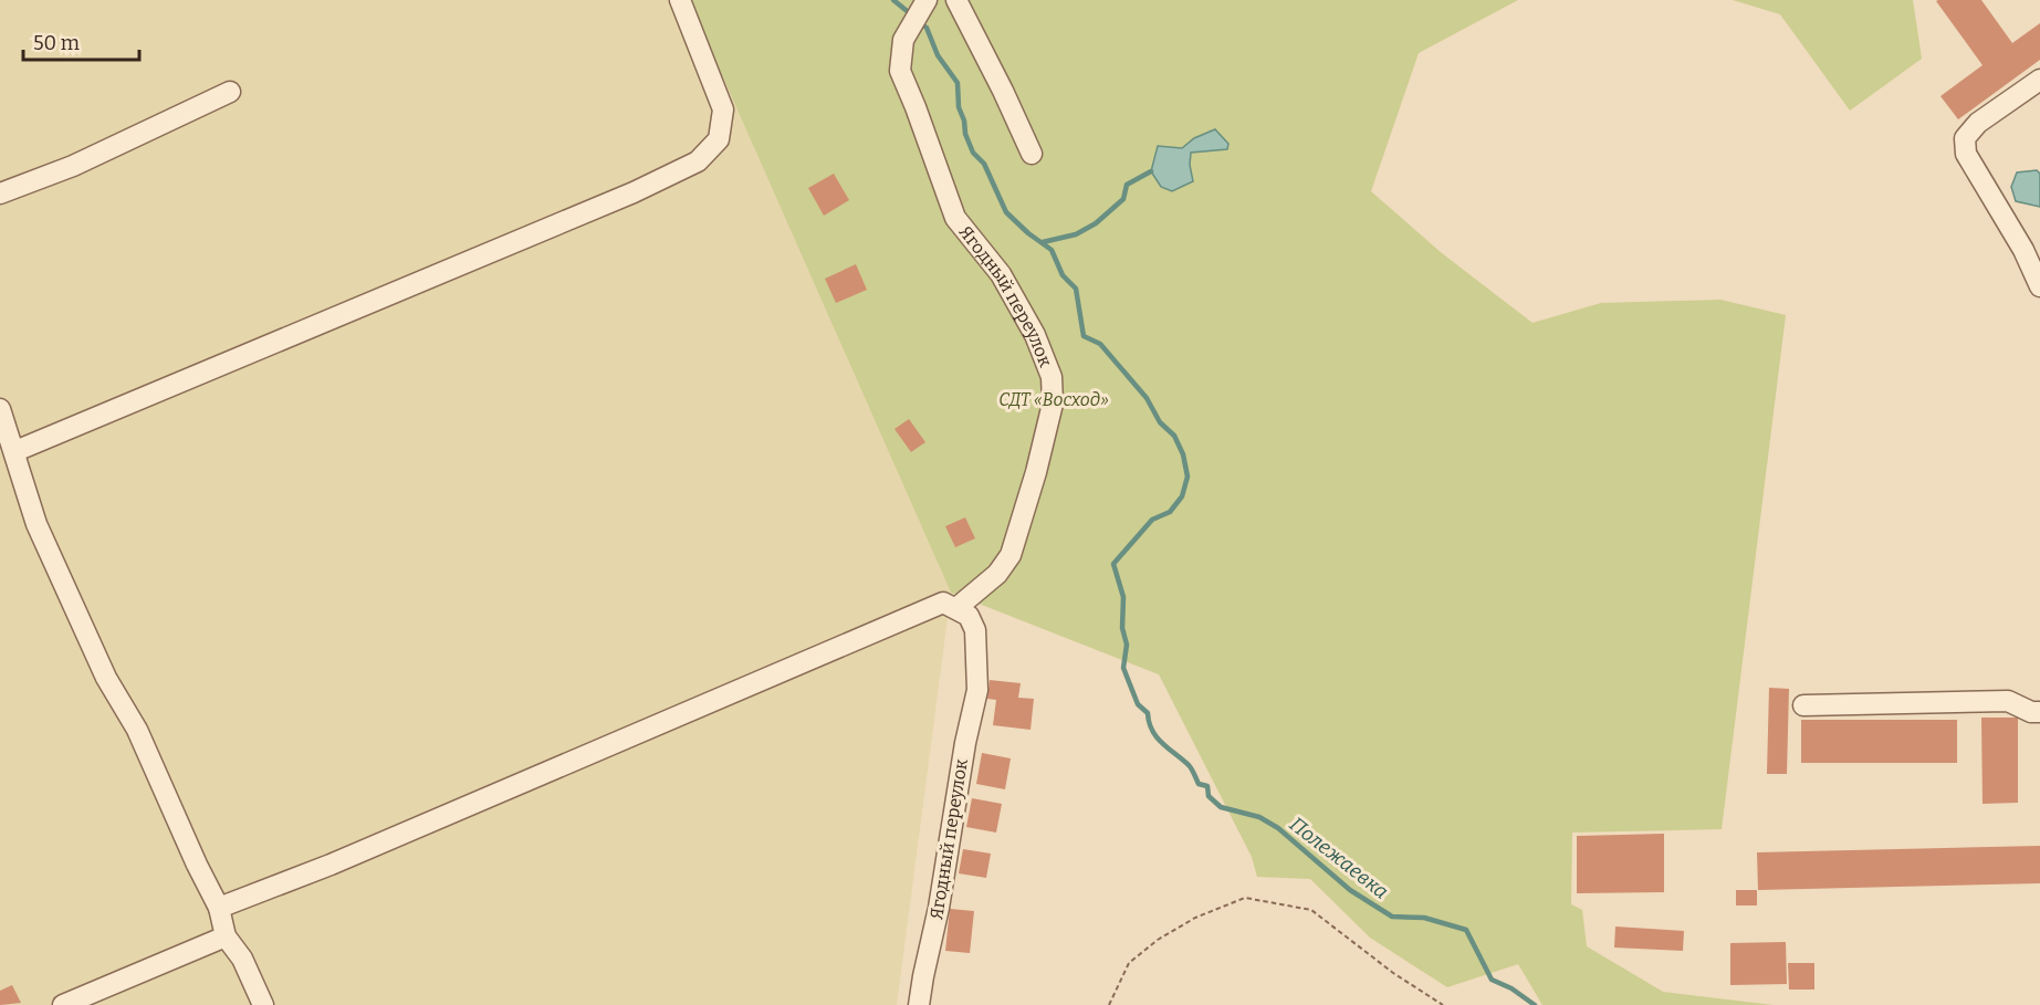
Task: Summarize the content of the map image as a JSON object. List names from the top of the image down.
{
  "streets": {
    "lane": ["Ягодный переулок"]
  },
  "water": ["Полежаевка"],
  "parks": ["СДТ «Восход»"],
  "scale_bar": "50 m"
}
